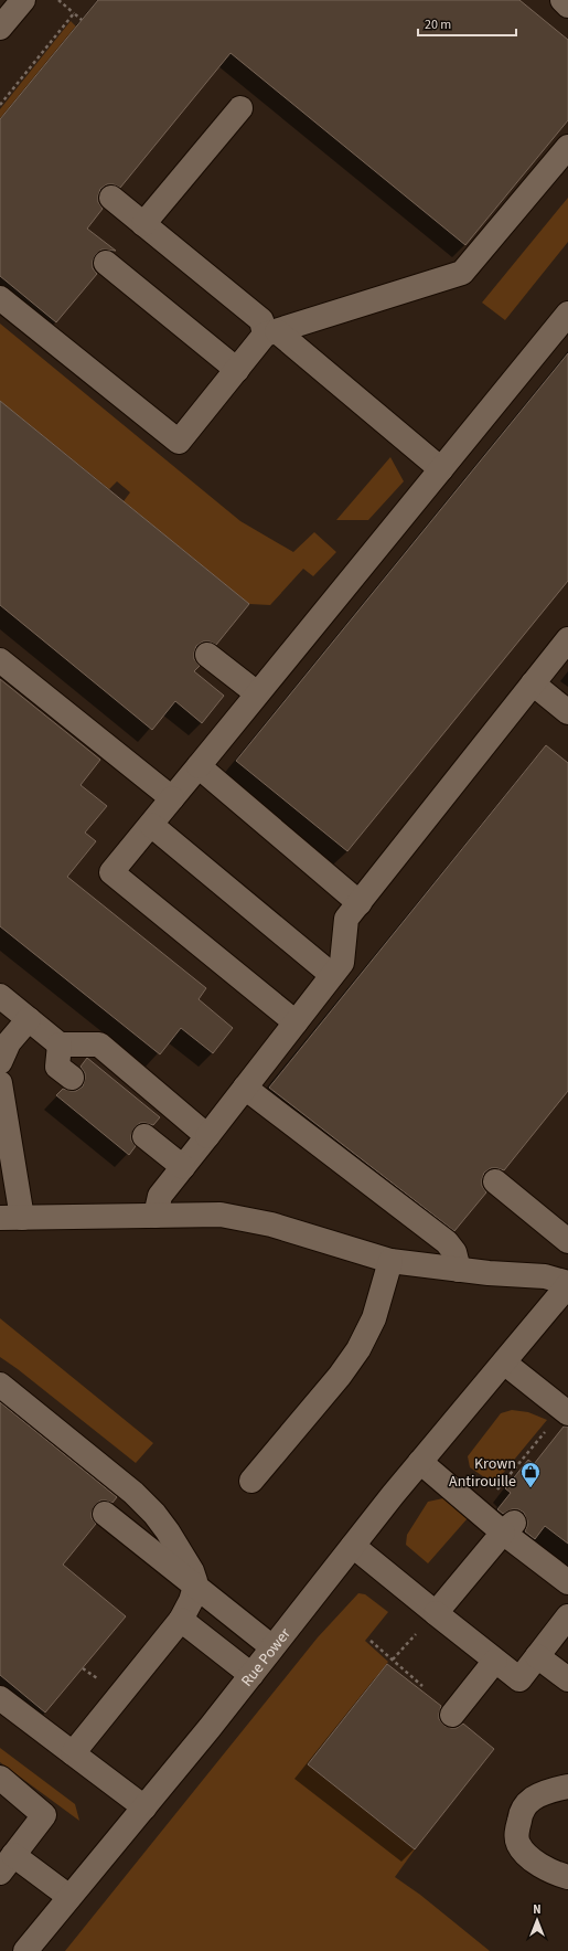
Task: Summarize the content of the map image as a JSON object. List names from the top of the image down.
{
  "streets": {
    "street": ["Rue Power"]
  },
  "places": {
    "shop": ["Krown Antirouille"]
  },
  "scale_bar": "20 m",
  "north": "top"
}
